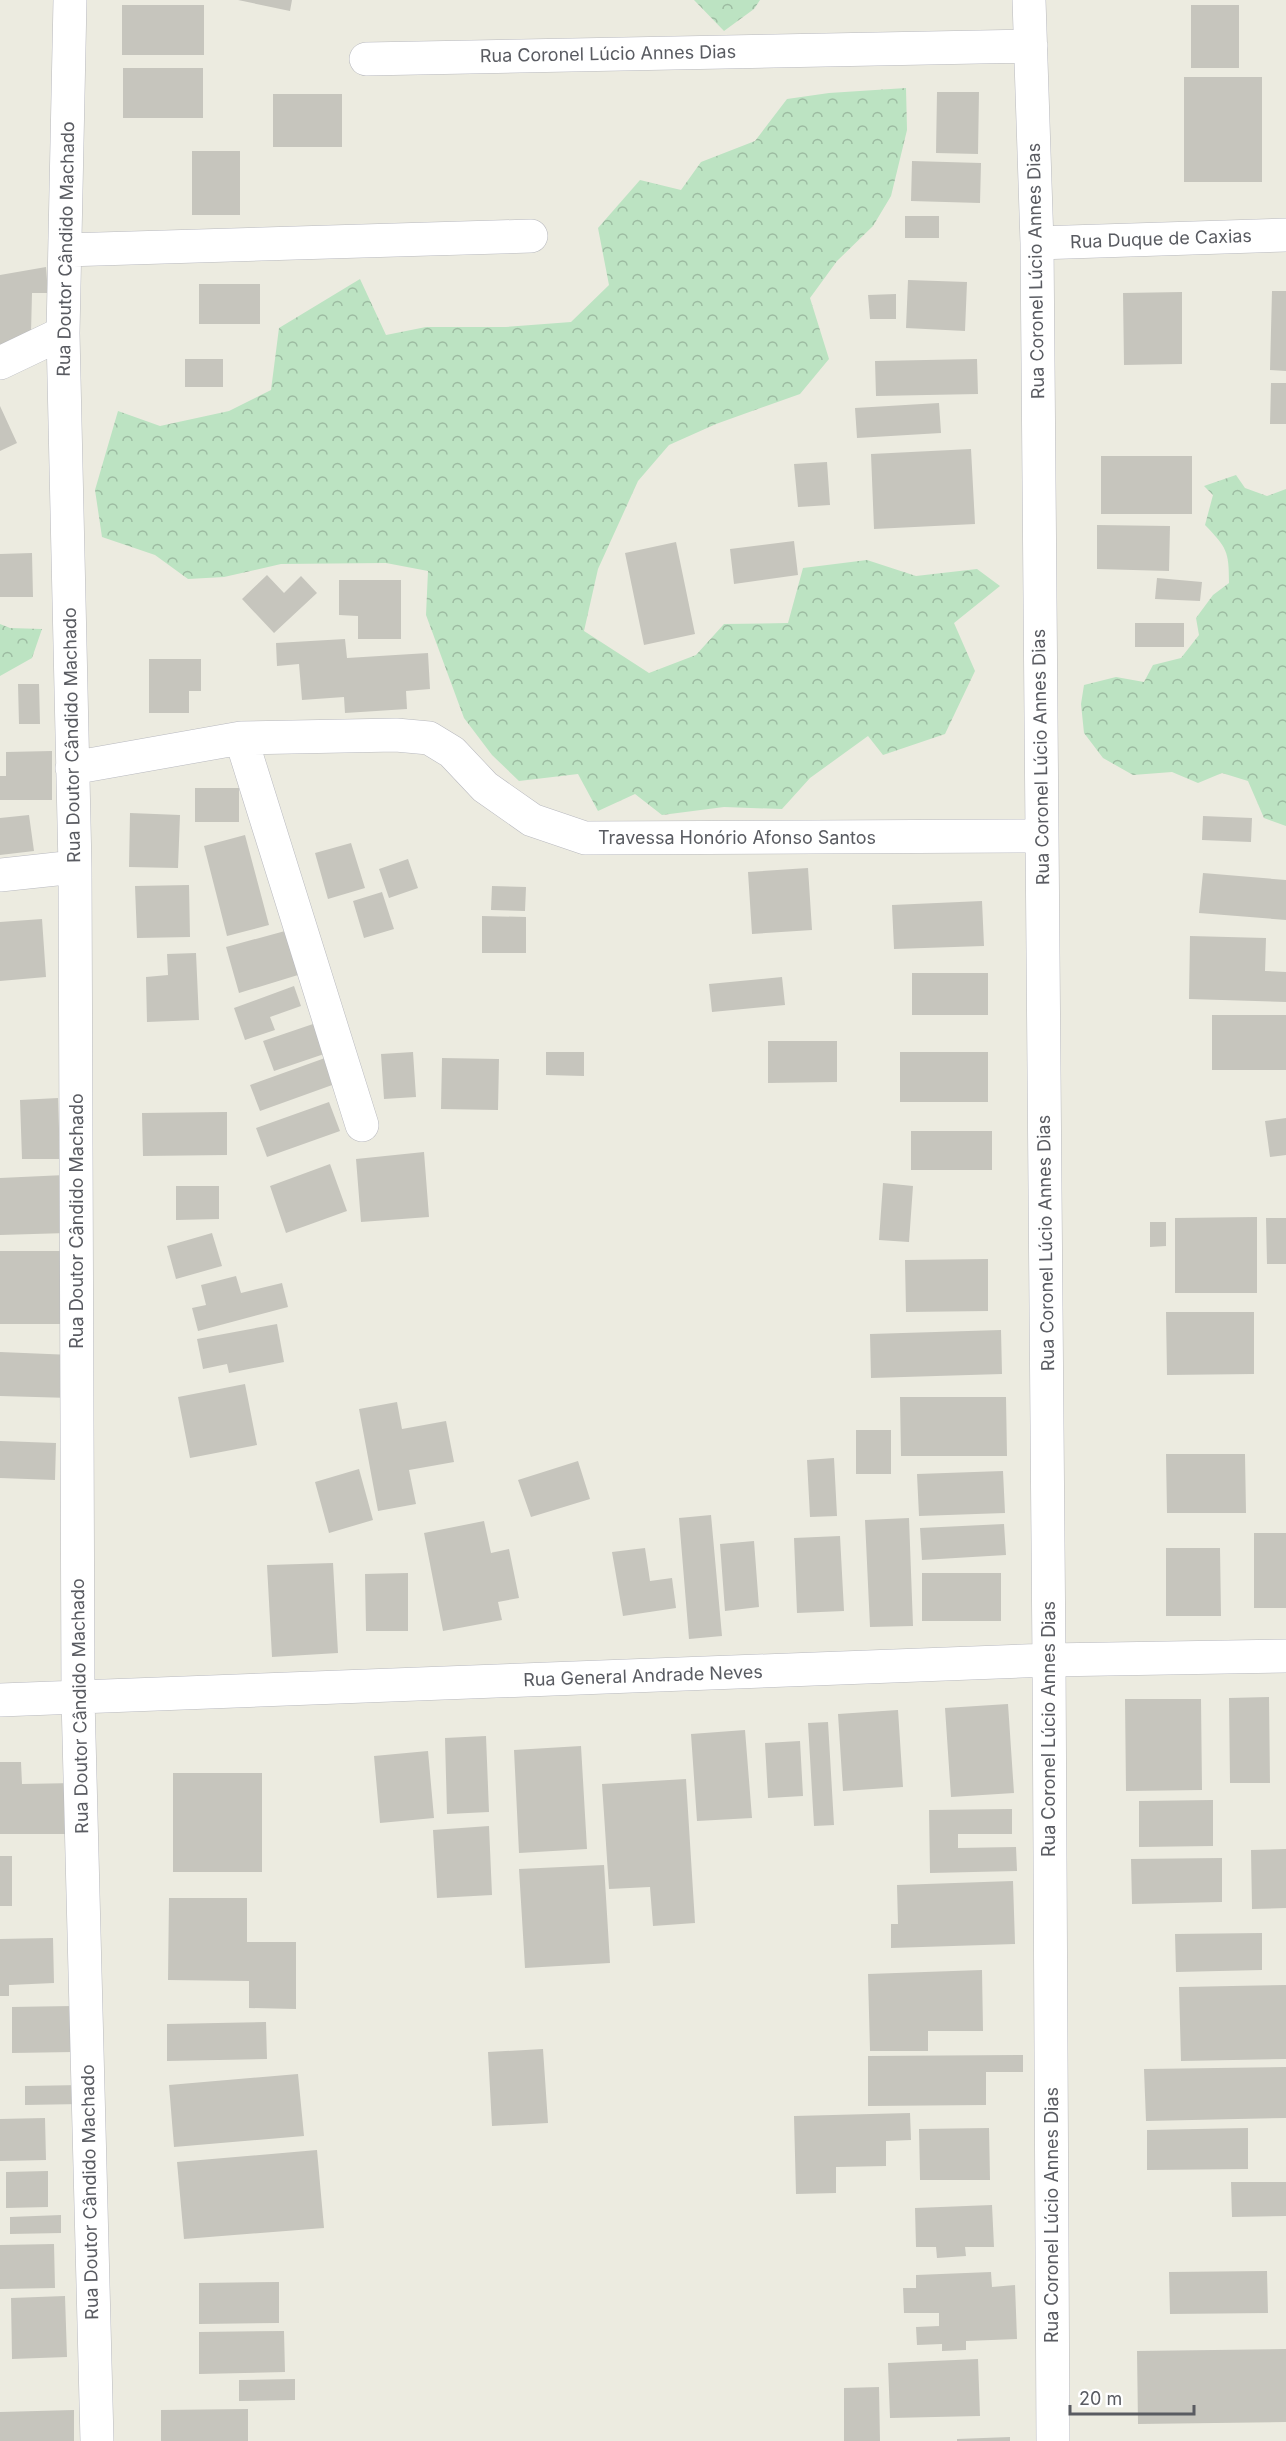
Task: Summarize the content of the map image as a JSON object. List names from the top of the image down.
{
  "streets": {
    "street": [
      "Rua Coronel Lúcio Annes Dias",
      "Rua Duque de Caxias",
      "Rua Doutor Cândido Machado",
      "Travessa Honório Afonso Santos",
      "Rua General Andrade Neves"
    ]
  },
  "crossings": [
    ["Rua Coronel Lúcio Annes Dias", "Rua Duque de Caxias"],
    ["Rua Coronel Lúcio Annes Dias", "Travessa Honório Afonso Santos"],
    ["Rua Coronel Lúcio Annes Dias", "Rua General Andrade Neves"],
    ["Rua Doutor Cândido Machado", "Travessa Honório Afonso Santos"],
    ["Rua Doutor Cândido Machado", "Rua General Andrade Neves"]
  ],
  "scale_bar": "20 m"
}
